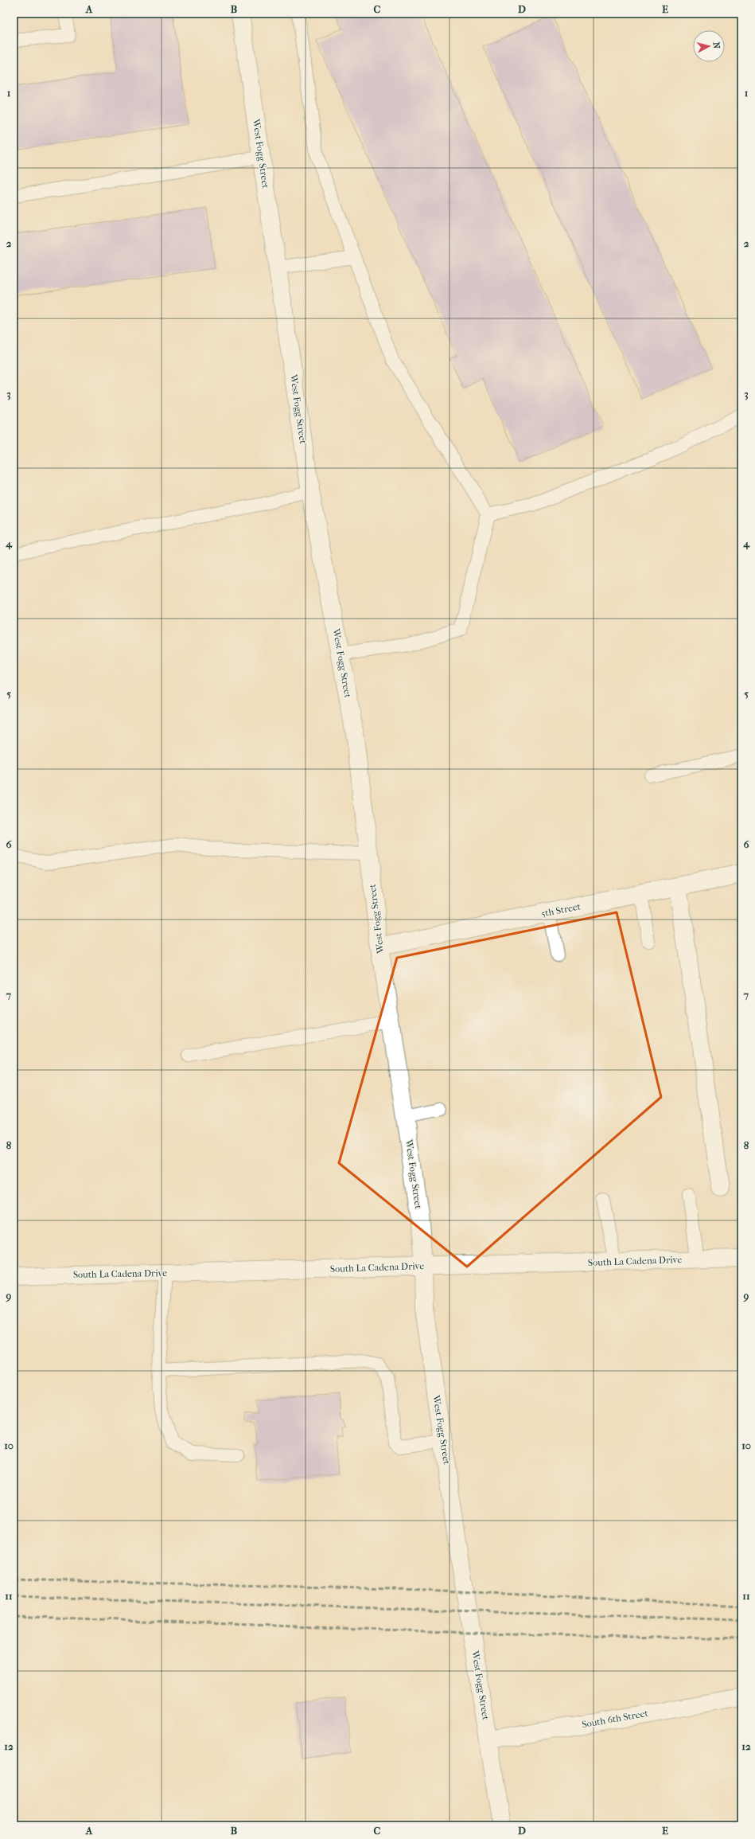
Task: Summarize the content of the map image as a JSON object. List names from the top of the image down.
{
  "streets": {
    "street": [
      "West Fogg Street",
      "5th Street",
      "South La Cadena Drive",
      "South 6th Street"
    ]
  },
  "crossings": [
    ["West Fogg Street", "5th Street"],
    ["West Fogg Street", "South La Cadena Drive"],
    ["West Fogg Street", "South 6th Street"]
  ],
  "north": "right",
  "grid": {
    "columns": [
      "A",
      "B",
      "C",
      "D",
      "E"
    ],
    "rows": [
      "1",
      "2",
      "3",
      "4",
      "5",
      "6",
      "7",
      "8",
      "9",
      "10",
      "11",
      "12"
    ]
  }
}
